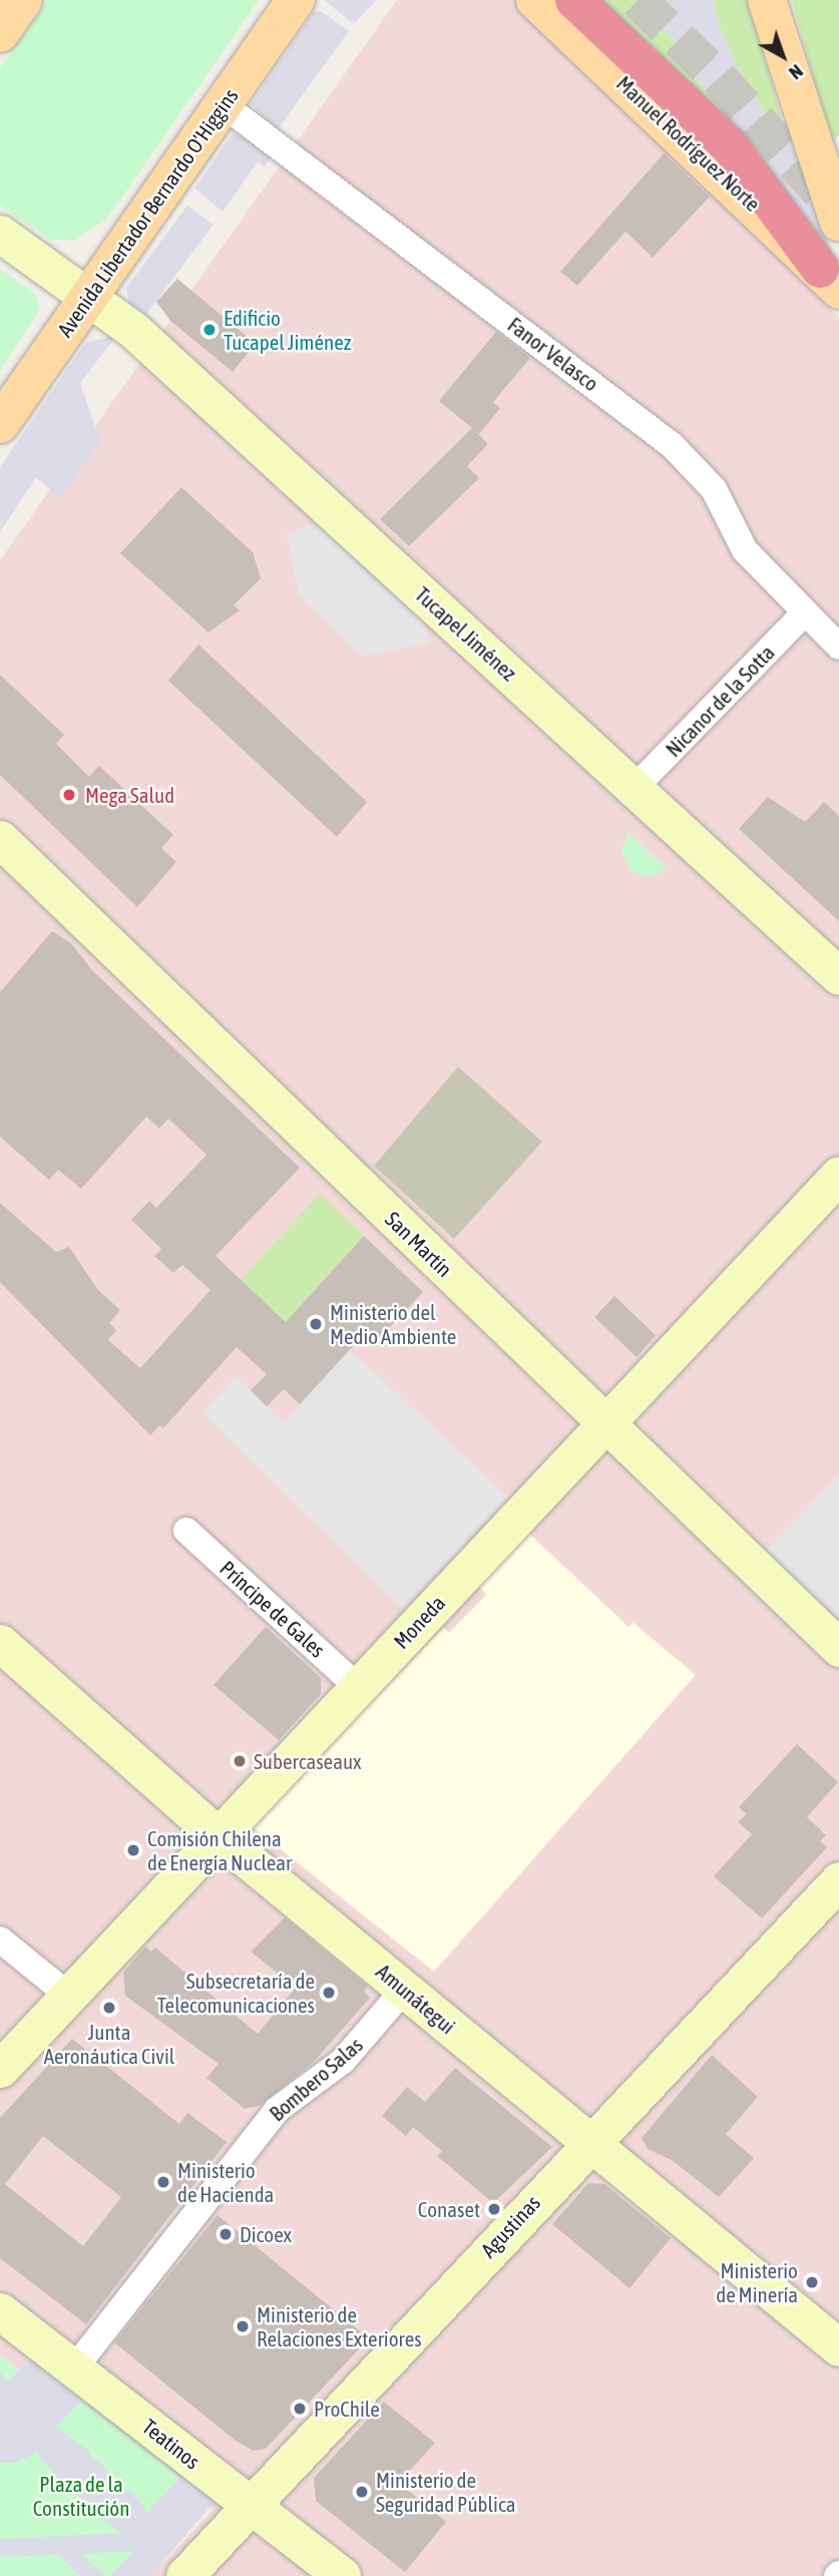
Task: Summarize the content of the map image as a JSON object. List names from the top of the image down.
{
  "streets": {
    "main road": ["Manuel Rodríguez Norte", "Avenida Libertador Bernardo O'Higgins"],
    "street": [
      "Fanor Velasco",
      "Tucapel Jiménez",
      "Nicanor de la Sotta",
      "San Martín",
      "Príncipe de Gales",
      "Moneda",
      "Amunátegui",
      "Bombero Salas",
      "Agustinas",
      "Teatinos"
    ]
  },
  "crossings": [
    ["Avenida Libertador Bernardo O'Higgins", "Fanor Velasco"],
    ["Avenida Libertador Bernardo O'Higgins", "Tucapel Jiménez"],
    ["Fanor Velasco", "Nicanor de la Sotta"],
    ["Tucapel Jiménez", "Nicanor de la Sotta"],
    ["San Martín", "Moneda"],
    ["Príncipe de Gales", "Moneda"],
    ["Moneda", "Amunátegui"],
    ["Amunátegui", "Bombero Salas"],
    ["Amunátegui", "Agustinas"],
    ["Bombero Salas", "Teatinos"],
    ["Agustinas", "Teatinos"]
  ],
  "parks": ["Plaza de la Constitución"],
  "places": [
    "Edificio Tucapel Jiménez",
    "Mega Salud",
    "Ministerio del Medio Ambiente",
    "Subercaseaux",
    "Comisión Chilena de Energía Nuclear",
    "Subsecretaría de Telecomunicaciones",
    "Junta Aeronáutica Civil",
    "Ministerio de Hacienda",
    "Conaset",
    "Dicoex",
    "Ministerio de Minería",
    "Ministerio de Relaciones Exteriores",
    "ProChile",
    "Ministerio de Seguridad Pública"
  ],
  "north": "bottom right"
}
